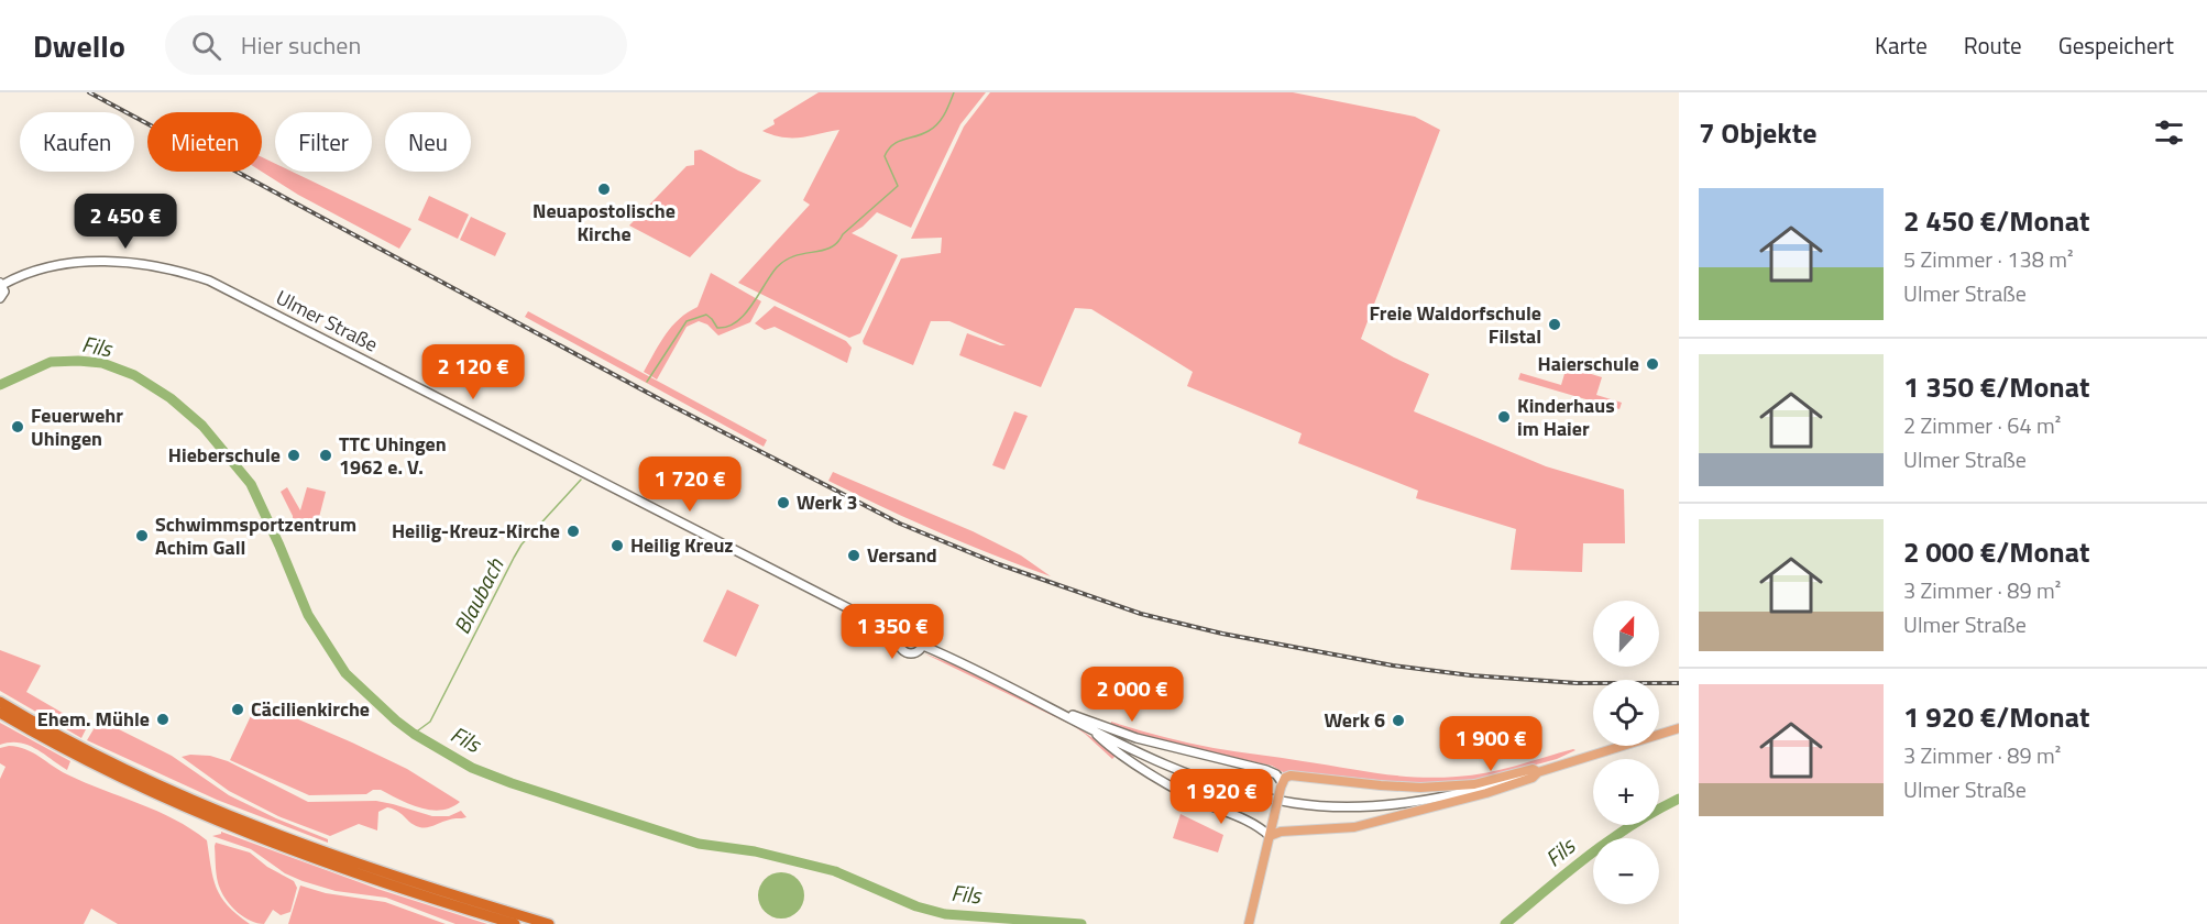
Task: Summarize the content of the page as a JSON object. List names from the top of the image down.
{
  "streets": {
    "main road": ["Ulmer Straße"]
  },
  "water": ["Fils", "Blaubach"],
  "places": [
    "Neuapostolische Kirche",
    "Freie Waldorfschule Filstal",
    "Haierschule",
    "Kinderhaus im Haier",
    "Feuerwehr Uhingen",
    "Hieberschule",
    "TTC Uhingen 1962 e. V.",
    "Werk 3",
    "Heilig-Kreuz-Kirche",
    "Schwimmsportzentrum Achim Gall",
    "Heilig Kreuz",
    "Versand",
    "Cäcilienkirche",
    "Ehem. Mühle",
    "Werk 6"
  ],
  "north": "top",
  "page": {
    "header": "Dwello",
    "search": "Hier suchen",
    "nav": ["Karte", "Route", "Gespeichert"],
    "heading": "7 Objekte",
    "chip": [
      "Kaufen",
      "Mieten",
      "Filter",
      "Neu"
    ],
    "list": [
      {
        "name": "2 450 €/Monat",
        "note": "5 Zimmer · 138 m² · Ulmer Straße"
      },
      {
        "name": "1 350 €/Monat",
        "note": "2 Zimmer · 64 m² · Ulmer Straße"
      },
      {
        "name": "2 000 €/Monat",
        "note": "3 Zimmer · 89 m² · Ulmer Straße"
      },
      {
        "name": "1 920 €/Monat",
        "note": "3 Zimmer · 89 m² · Ulmer Straße"
      }
    ],
    "price": [
      "2 450 €",
      "2 120 €",
      "1 720 €",
      "1 350 €",
      "2 000 €",
      "1 900 €",
      "1 920 €"
    ],
    "map_buttons": ["+", "−"]
  }
}
